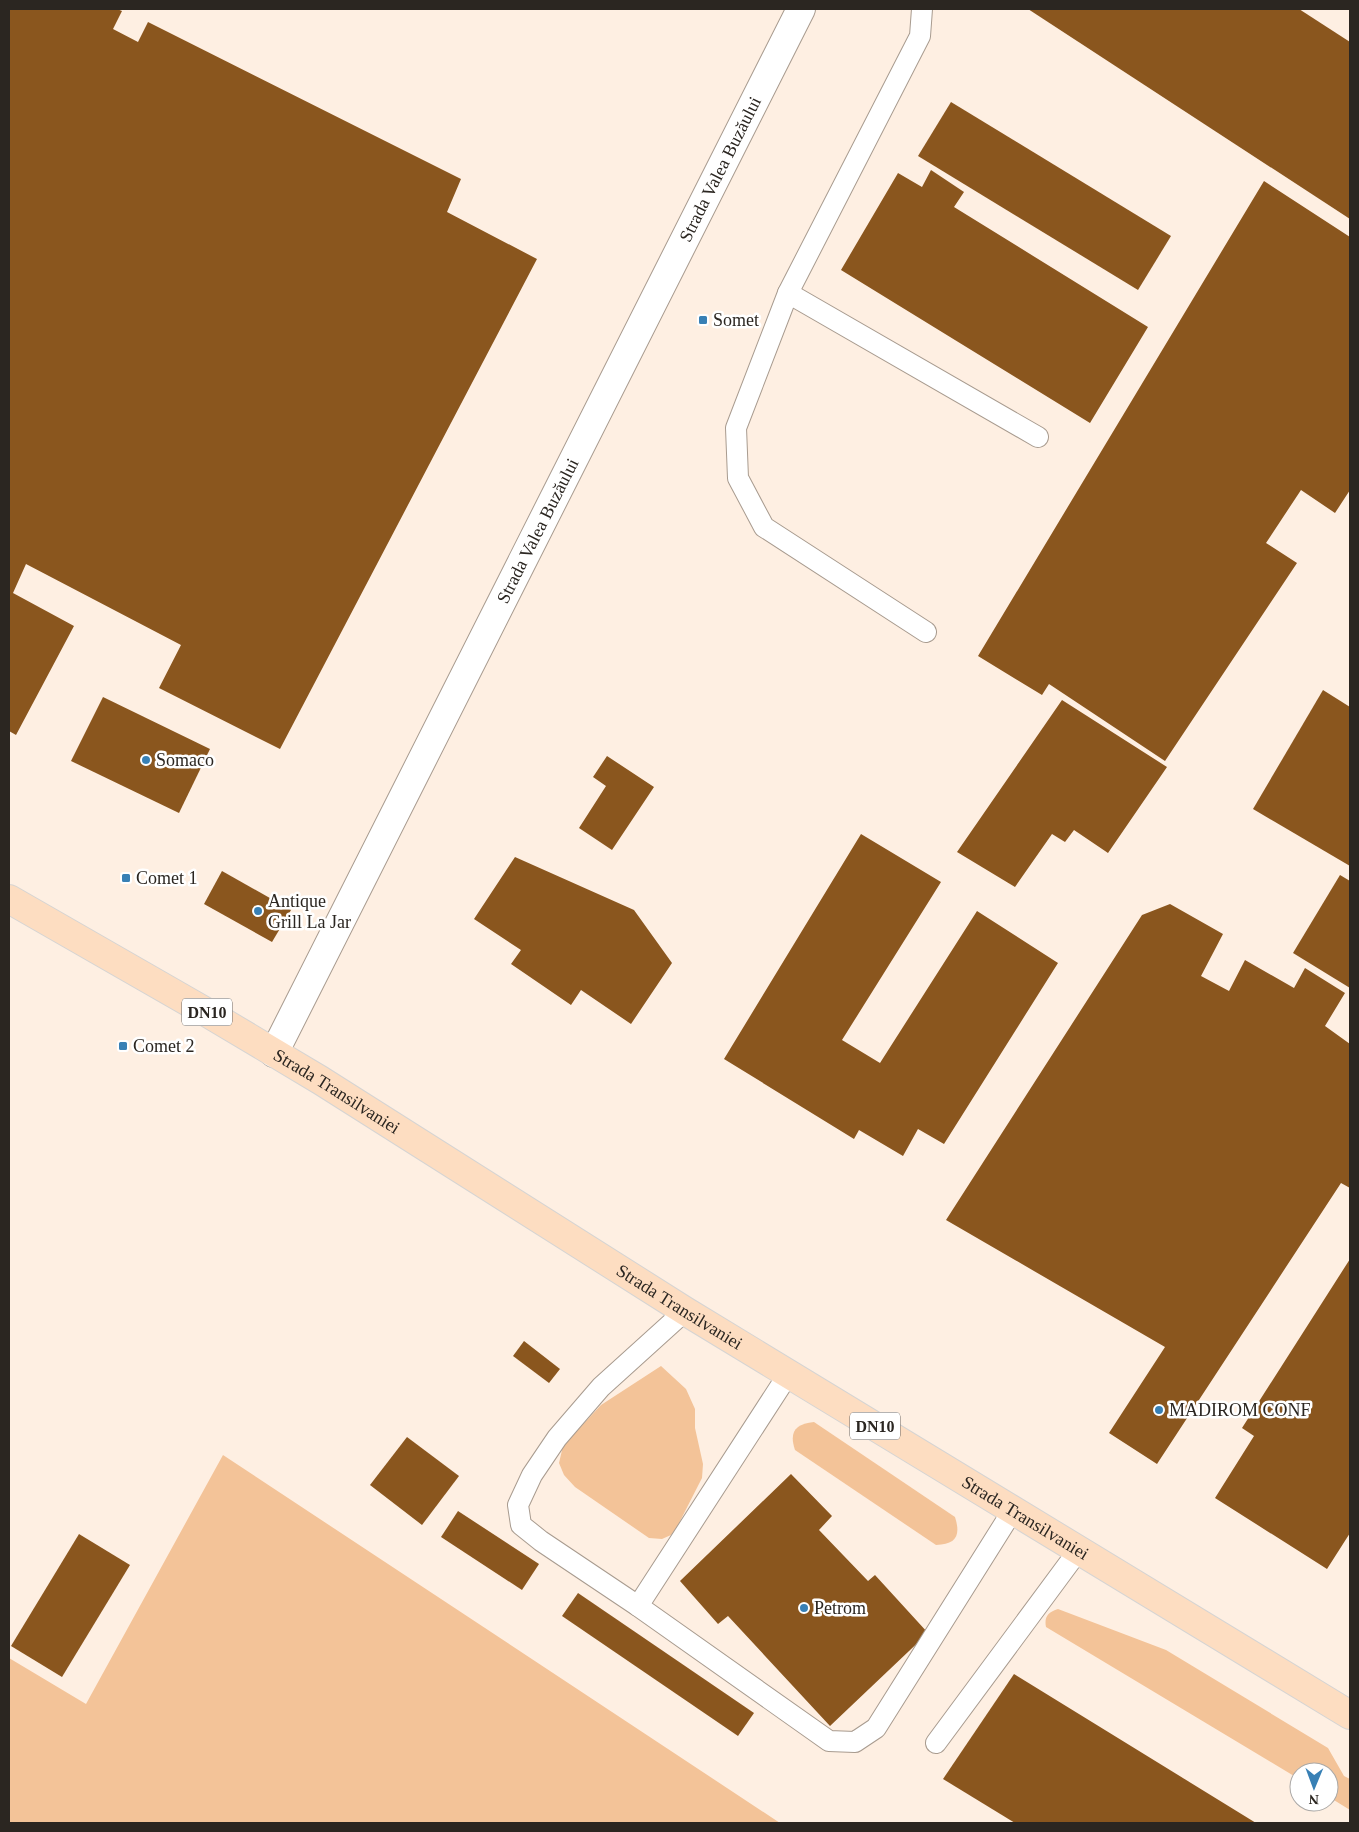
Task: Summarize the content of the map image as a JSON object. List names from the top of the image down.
{
  "streets": {
    "main road": ["DN10", "Strada Transilvaniei"],
    "street": ["Strada Valea Buzăului"]
  },
  "crossings": [
    ["Strada Valea Buzăului", "Strada Transilvaniei"]
  ],
  "places": {
    "transit": ["Somet", "Comet 1", "Comet 2"],
    "other": [
      "Somaco",
      "Antique Grill La Jar",
      "MADIROM CONF",
      "Petrom"
    ]
  },
  "north": "bottom"
}
